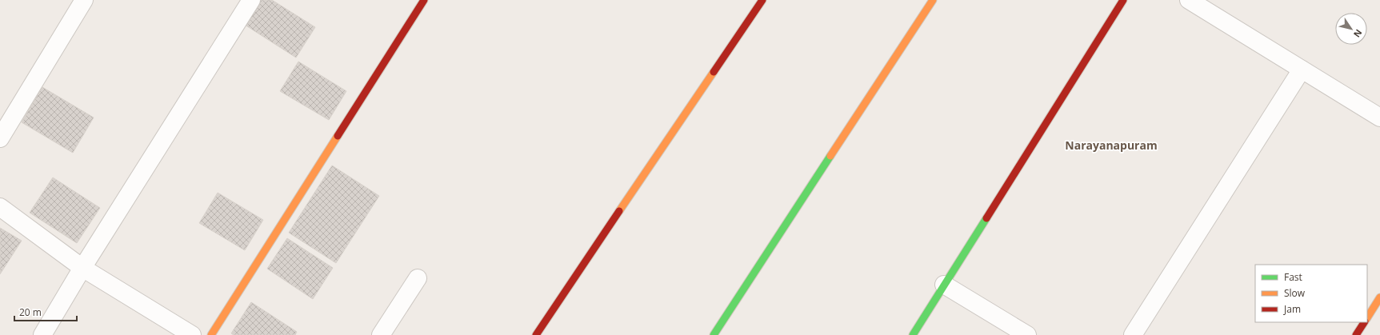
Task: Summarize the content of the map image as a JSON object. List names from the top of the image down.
{
  "districts": ["Narayanapuram"],
  "legend": ["Fast", "Slow", "Jam"],
  "scale_bar": "20 m",
  "north": "bottom right"
}
